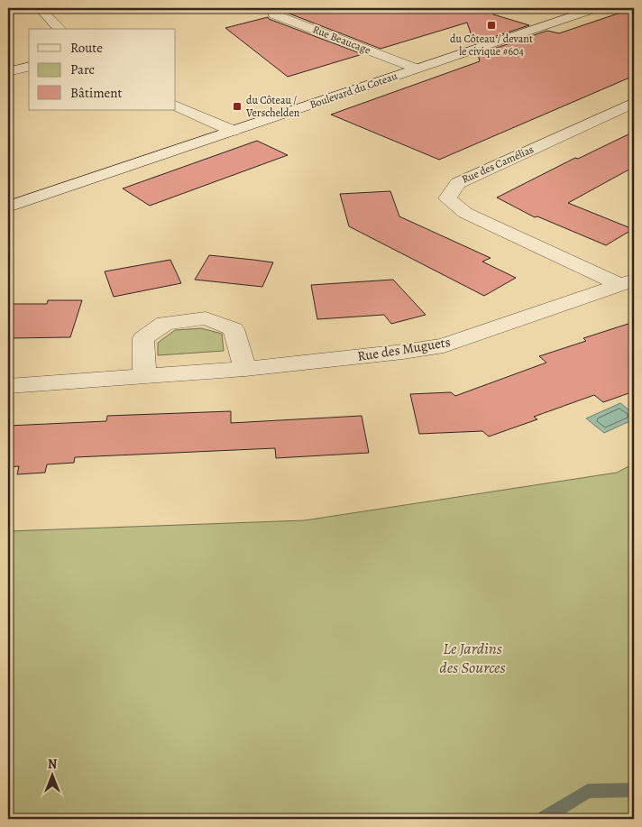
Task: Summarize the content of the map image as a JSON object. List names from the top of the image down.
{
  "streets": {
    "street": [
      "Rue Beaucage",
      "Boulevard du Coteau",
      "Rue des Camélias",
      "Rue des Muguets"
    ]
  },
  "crossings": [
    ["Rue Beaucage", "Boulevard du Coteau"],
    ["Rue des Camélias", "Rue des Muguets"]
  ],
  "parks": ["Le Jardins des Sources"],
  "places": {
    "transit": ["du Côteau / devant le civique #604", "du Côteau / Verschelden"]
  },
  "legend": ["Route", "Parc", "Bâtiment"],
  "north": "top"
}
